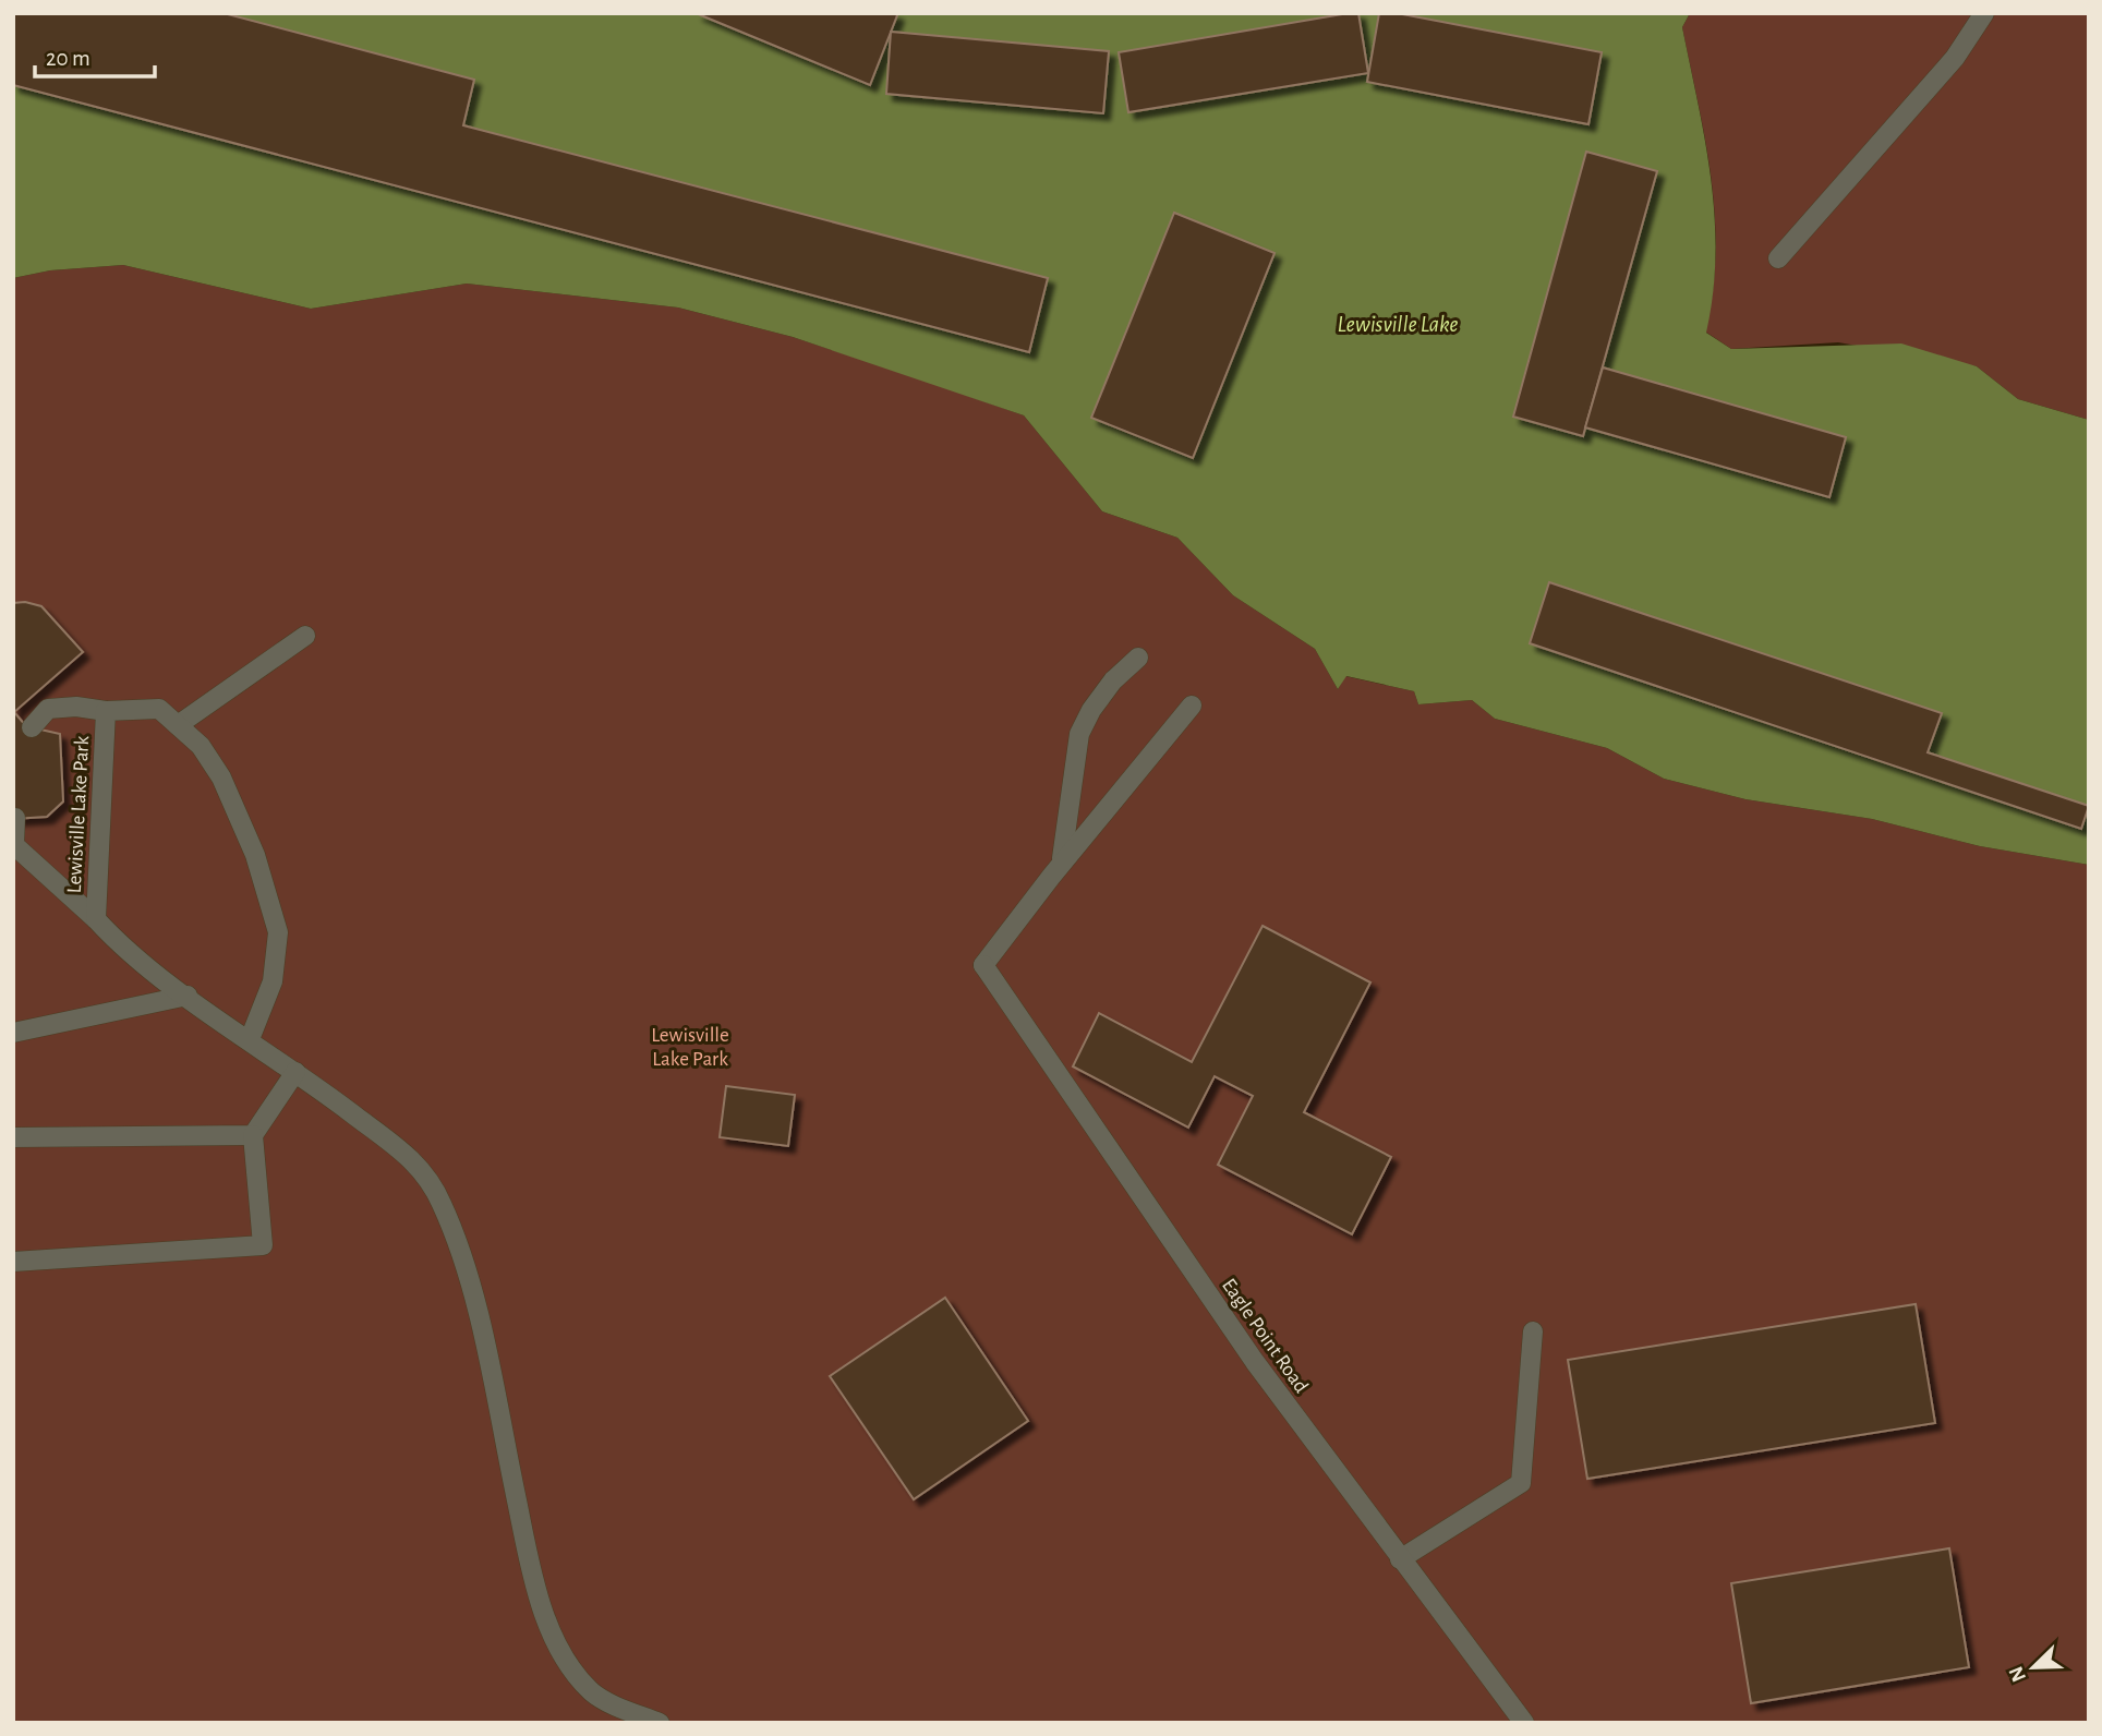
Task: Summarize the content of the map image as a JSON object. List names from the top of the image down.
{
  "streets": {
    "street": ["Lewisville Lake Park", "Eagle Point Road"]
  },
  "water": ["Lewisville Lake"],
  "parks": ["Lewisville Lake Park"],
  "scale_bar": "20 m",
  "north": "bottom left"
}
